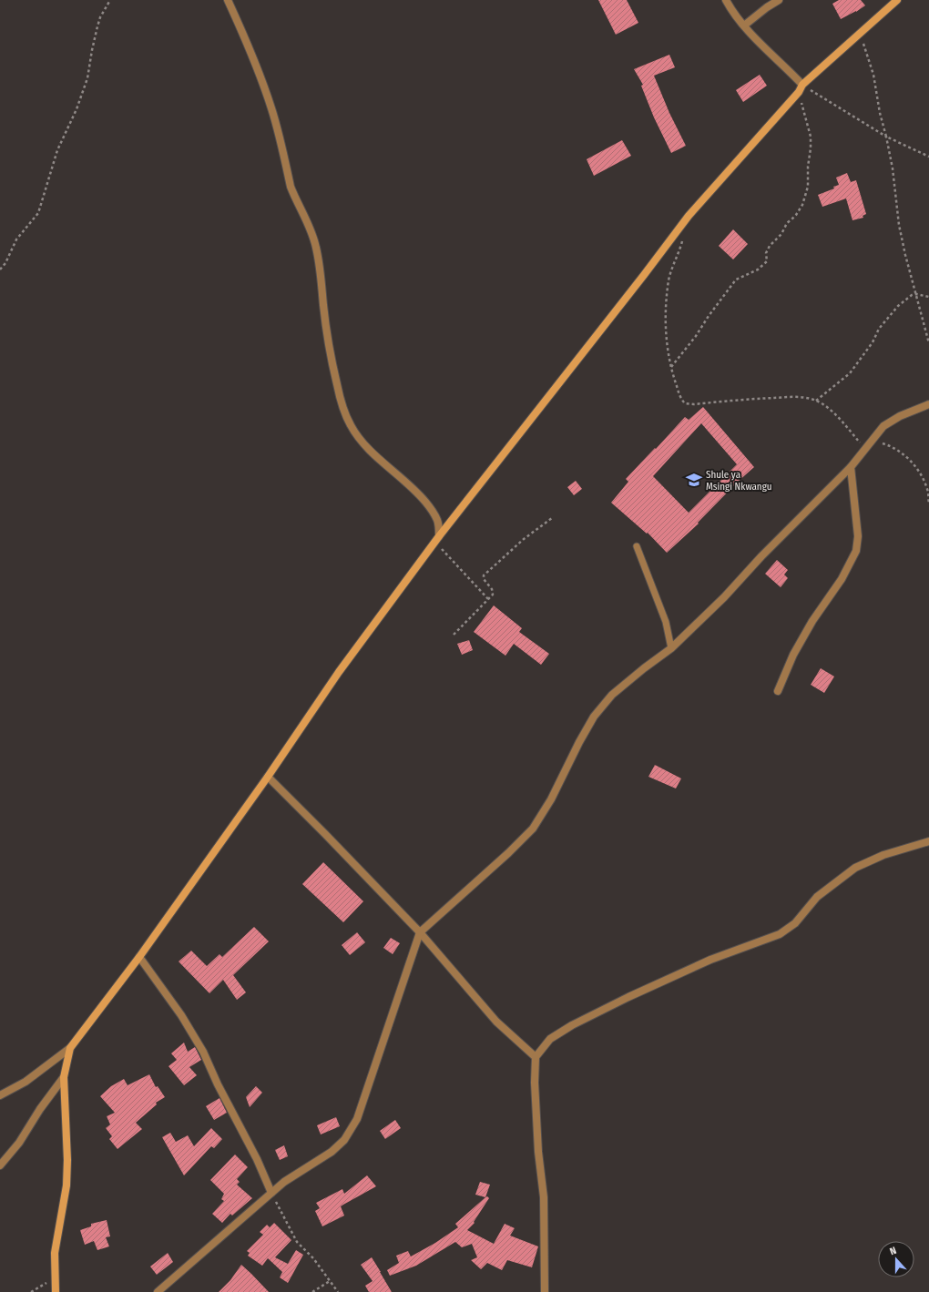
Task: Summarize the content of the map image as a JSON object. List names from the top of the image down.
{
  "places": {
    "school or university": ["Shule ya Msingi Nkwangu"]
  },
  "north": "top"
}
